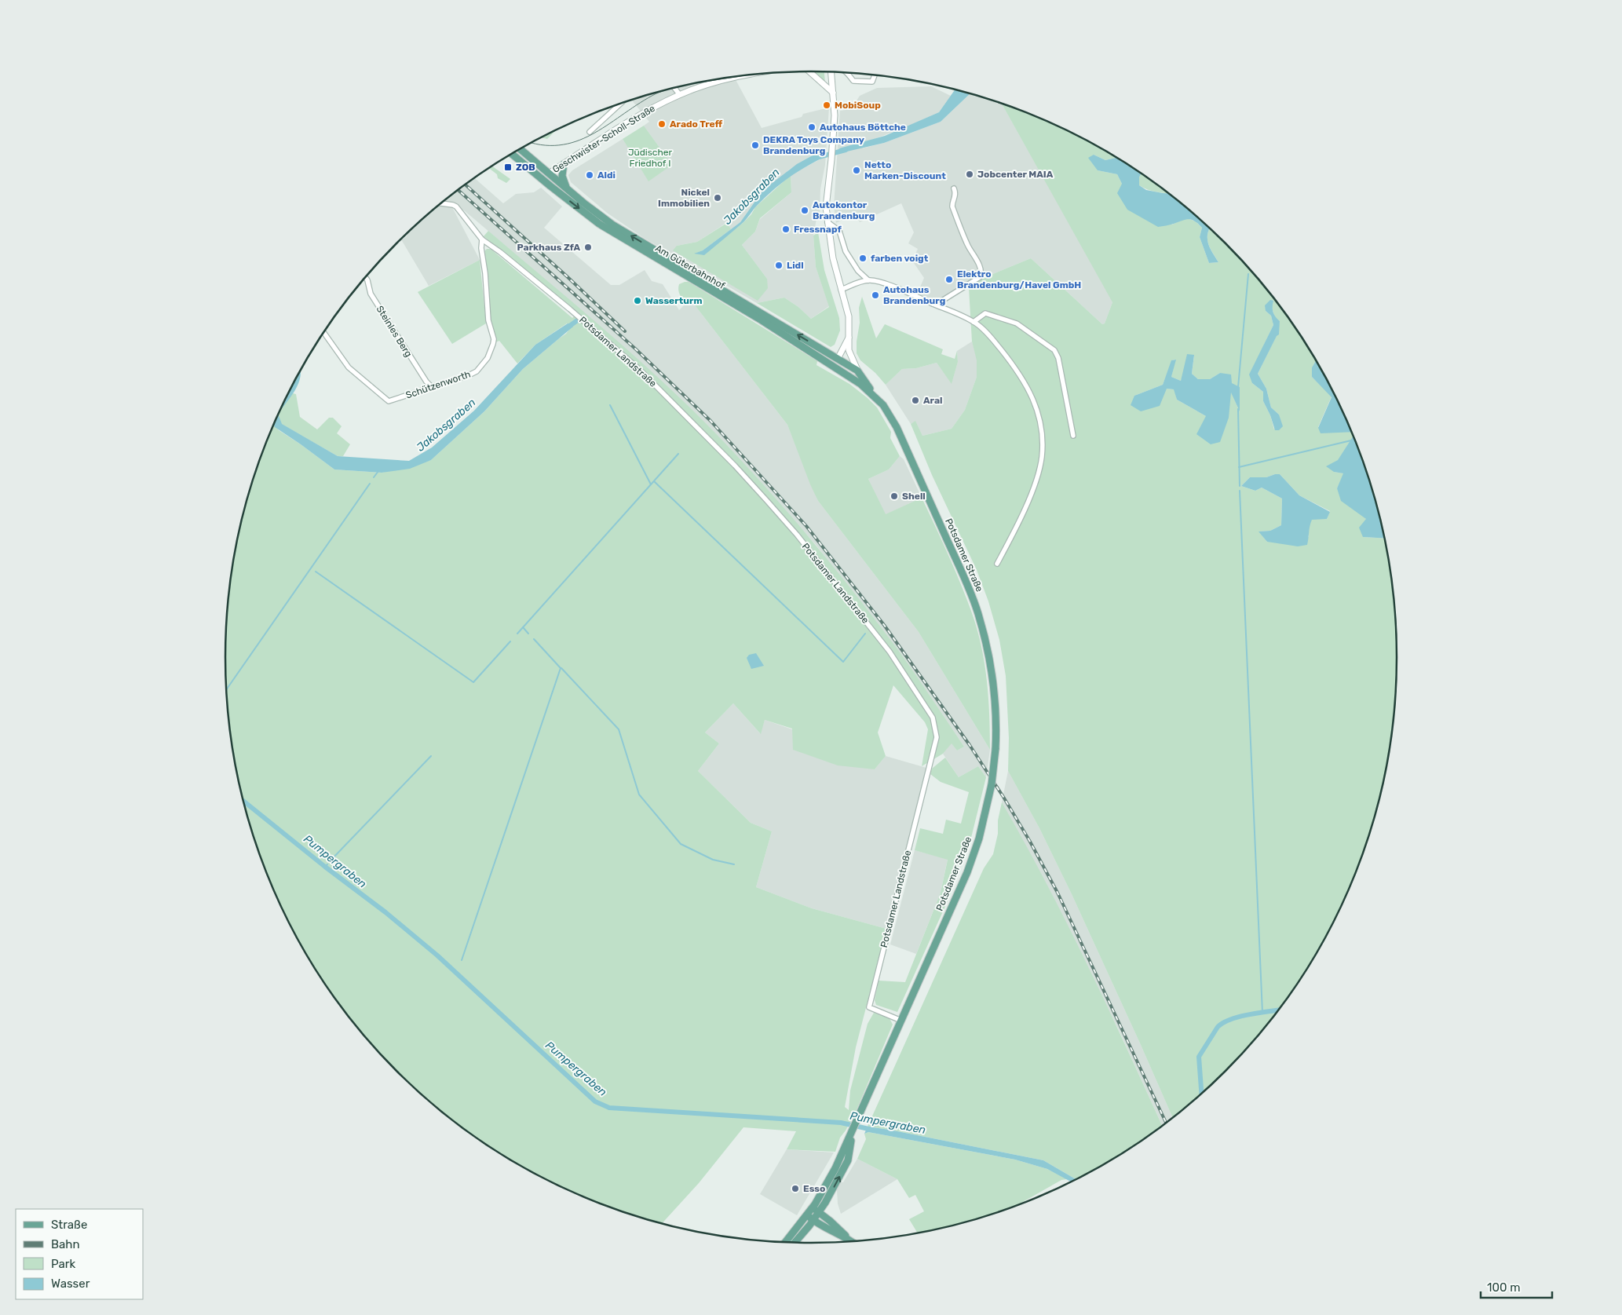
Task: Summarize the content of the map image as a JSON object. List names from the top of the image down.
{
  "streets": {
    "main road": ["Am Güterbahnhof", "Potsdamer Straße"],
    "street": [
      "Geschwister-Scholl-Straße",
      "Steinles Berg",
      "Potsdamer Landstraße",
      "Schützenworth"
    ]
  },
  "crossings": [
    ["Geschwister-Scholl-Straße", "Am Güterbahnhof"],
    ["Am Güterbahnhof", "Potsdamer Straße"],
    ["Steinles Berg", "Schützenworth"],
    ["Potsdamer Landstraße", "Schützenworth"],
    ["Potsdamer Landstraße", "Potsdamer Straße"]
  ],
  "water": ["Jakobsgraben", "Pumpergraben"],
  "parks": ["Jüdischer Friedhof I"],
  "places": {
    "other": [
      "MobiSoup",
      "Arado Treff",
      "Autohaus Böttche",
      "DEKRA Toys Company Brandenburg",
      "Netto Marken-Discount",
      "Jobcenter MAIA",
      "Aldi",
      "Nickel Immobilien",
      "Autokontor Brandenburg",
      "Fressnapf",
      "Parkhaus ZfA",
      "farben voigt",
      "Lidl",
      "Elektro Brandenburg/Havel GmbH",
      "Autohaus Brandenburg",
      "Wasserturm",
      "Aral",
      "Shell",
      "Esso"
    ],
    "transit": ["ZOB"]
  },
  "legend": [
    "Straße",
    "Bahn",
    "Park",
    "Wasser"
  ],
  "scale_bar": "100 m"
}
